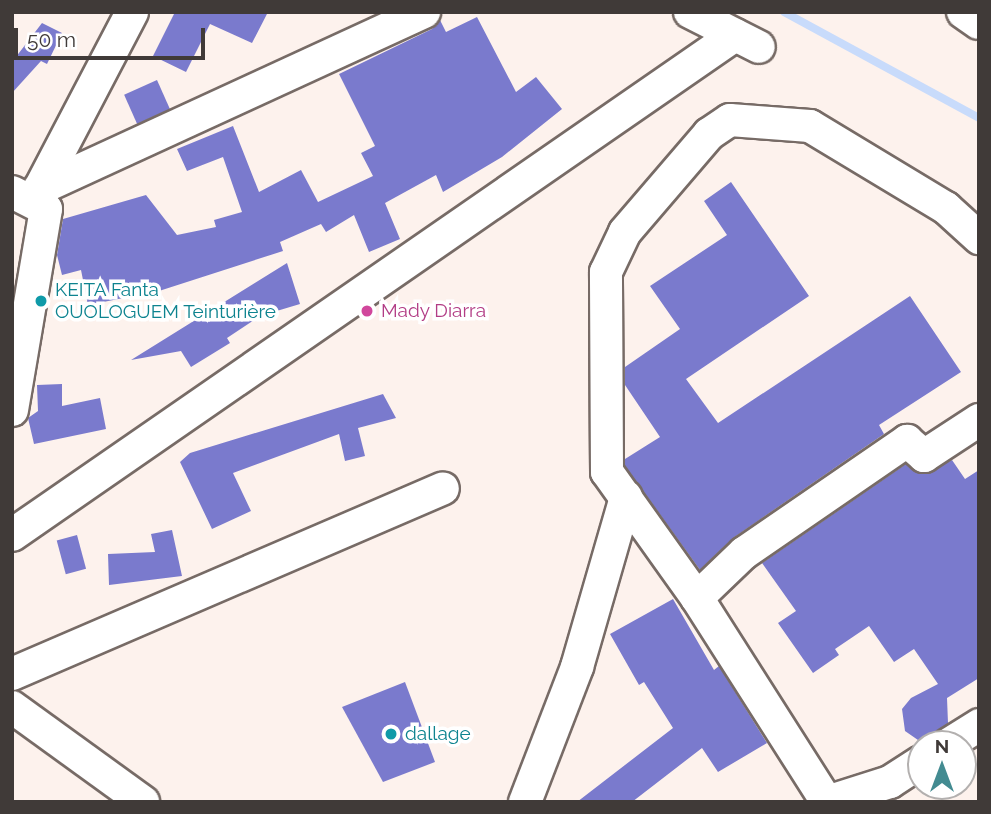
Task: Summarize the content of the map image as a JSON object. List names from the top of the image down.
{
  "places": ["KEITA Fanta OUOLOGUEM Teinturière", "Mady Diarra", "dallage"],
  "scale_bar": "50 m",
  "north": "top"
}
